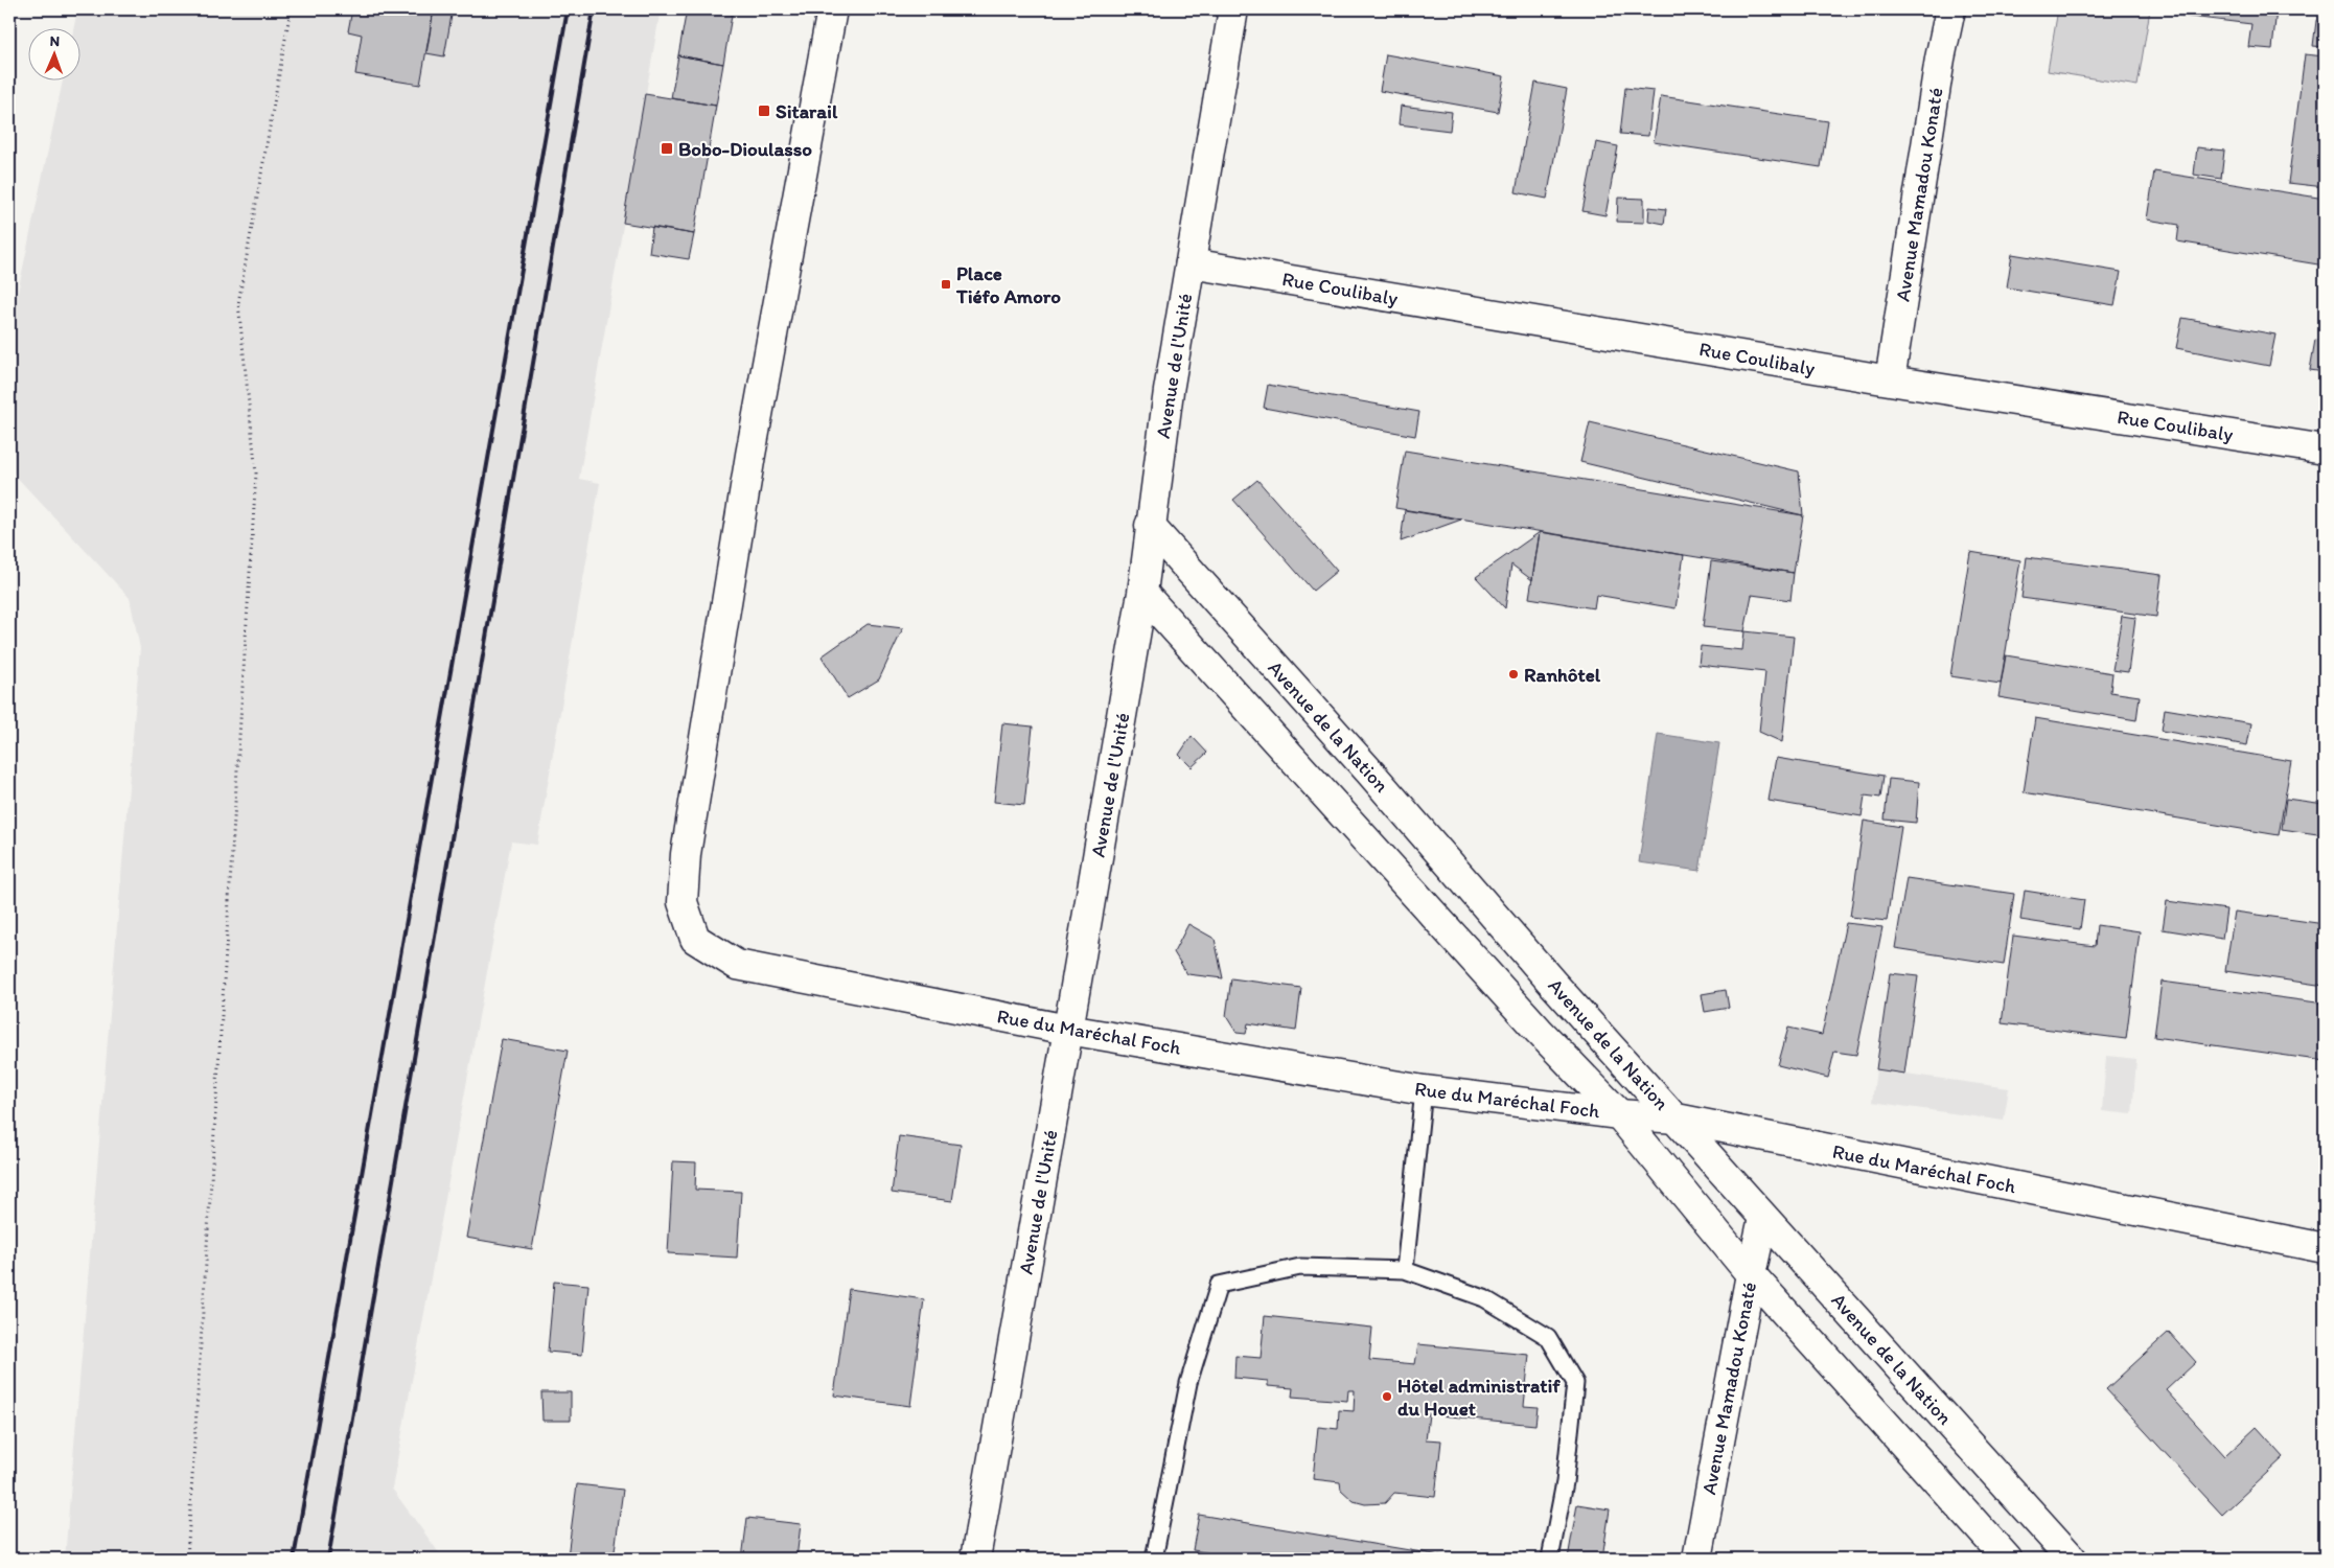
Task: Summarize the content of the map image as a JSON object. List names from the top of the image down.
{
  "streets": {
    "street": [
      "Avenue Mamadou Konaté",
      "Rue Coulibaly",
      "Avenue de l'Unité",
      "Avenue de la Nation",
      "Rue du Maréchal Foch"
    ]
  },
  "crossings": [
    ["Avenue Mamadou Konaté", "Rue Coulibaly"],
    ["Avenue Mamadou Konaté", "Avenue de la Nation"],
    ["Rue Coulibaly", "Avenue de l'Unité"],
    ["Avenue de l'Unité", "Avenue de la Nation"],
    ["Avenue de l'Unité", "Rue du Maréchal Foch"],
    ["Avenue de la Nation", "Rue du Maréchal Foch"]
  ],
  "places": {
    "transit": ["Sitarail", "Bobo-Dioulasso", "Place Tiéfo Amoro"],
    "other": ["Ranhôtel", "Hôtel administratif du Houet"]
  },
  "north": "top"
}
